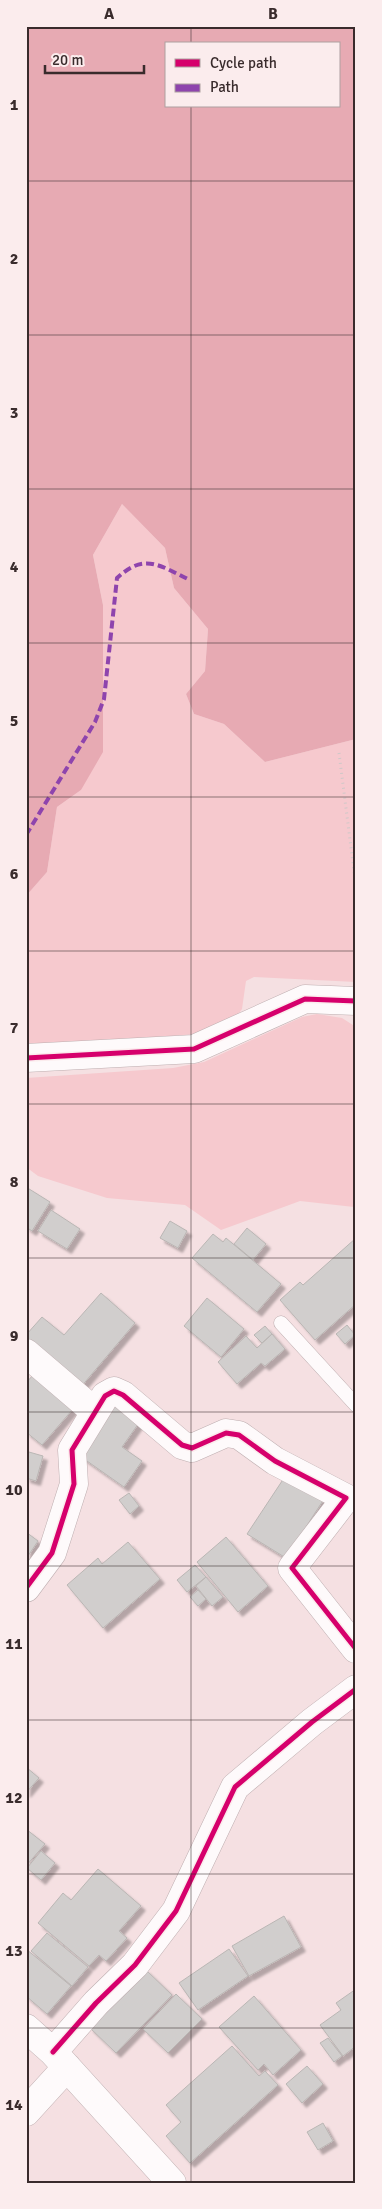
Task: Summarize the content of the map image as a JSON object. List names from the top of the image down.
{
  "legend": ["Cycle path", "Path"],
  "scale_bar": "20 m",
  "grid": {
    "columns": ["A", "B"],
    "rows": [
      "1",
      "2",
      "3",
      "4",
      "5",
      "6",
      "7",
      "8",
      "9",
      "10",
      "11",
      "12",
      "13",
      "14"
    ]
  }
}
